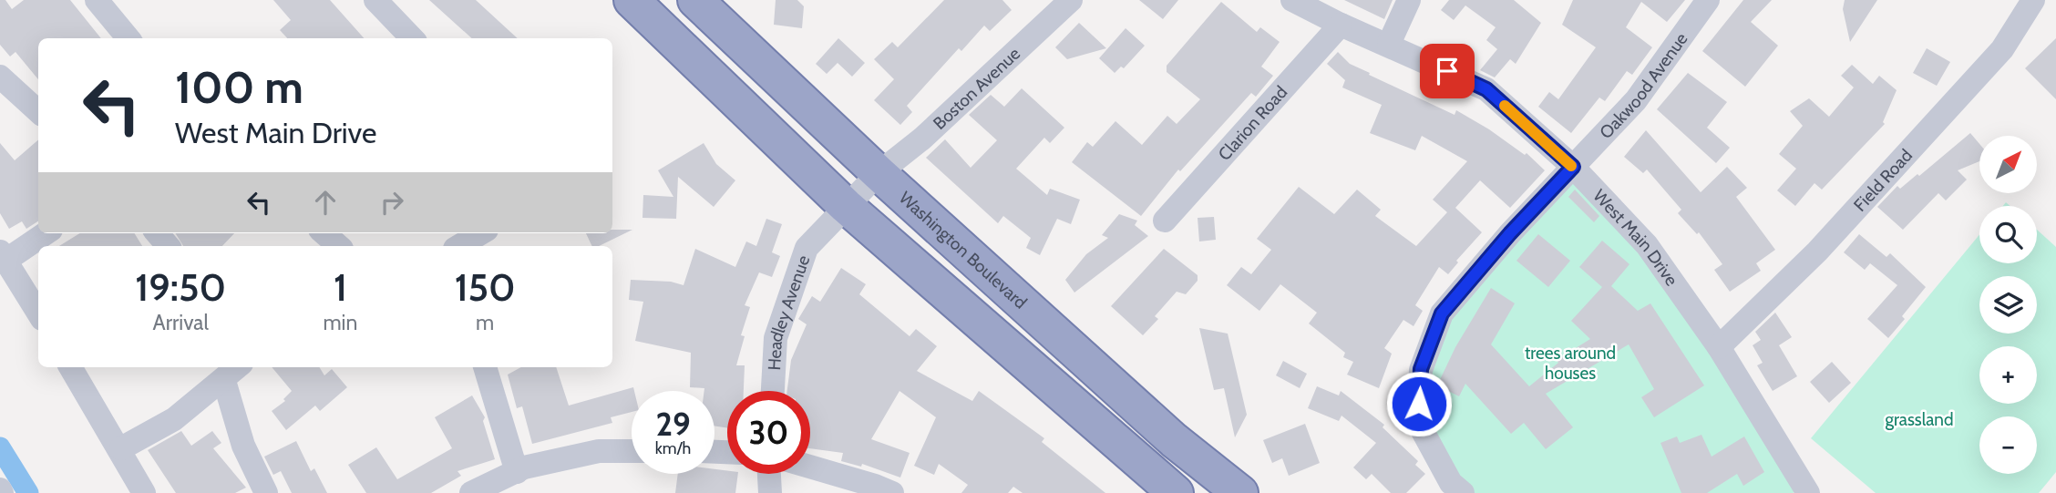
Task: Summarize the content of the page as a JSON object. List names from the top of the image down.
{
  "streets": {
    "highway": ["Washington Boulevard"],
    "street": [
      "Oakwood Avenue",
      "Boston Avenue",
      "Clarion Road",
      "Field Road",
      "West Main Drive",
      "Headley Avenue"
    ]
  },
  "crossings": [
    ["Oakwood Avenue", "West Main Drive"],
    ["Boston Avenue", "Washington Boulevard"],
    ["Boston Avenue", "Headley Avenue"],
    ["Clarion Road", "West Main Drive"],
    ["Field Road", "West Main Drive"],
    ["Washington Boulevard", "Headley Avenue"]
  ],
  "parks": ["trees around houses", "grassland"],
  "north": "top right",
  "page": {
    "turn": ["100 m", "West Main Drive"],
    "map_buttons": ["+", "−"],
    "eta": [
      "19:50",
      "Arrival",
      "1",
      "min",
      "150",
      "m"
    ],
    "speed": "29 km/h",
    "limit": "30"
  }
}
